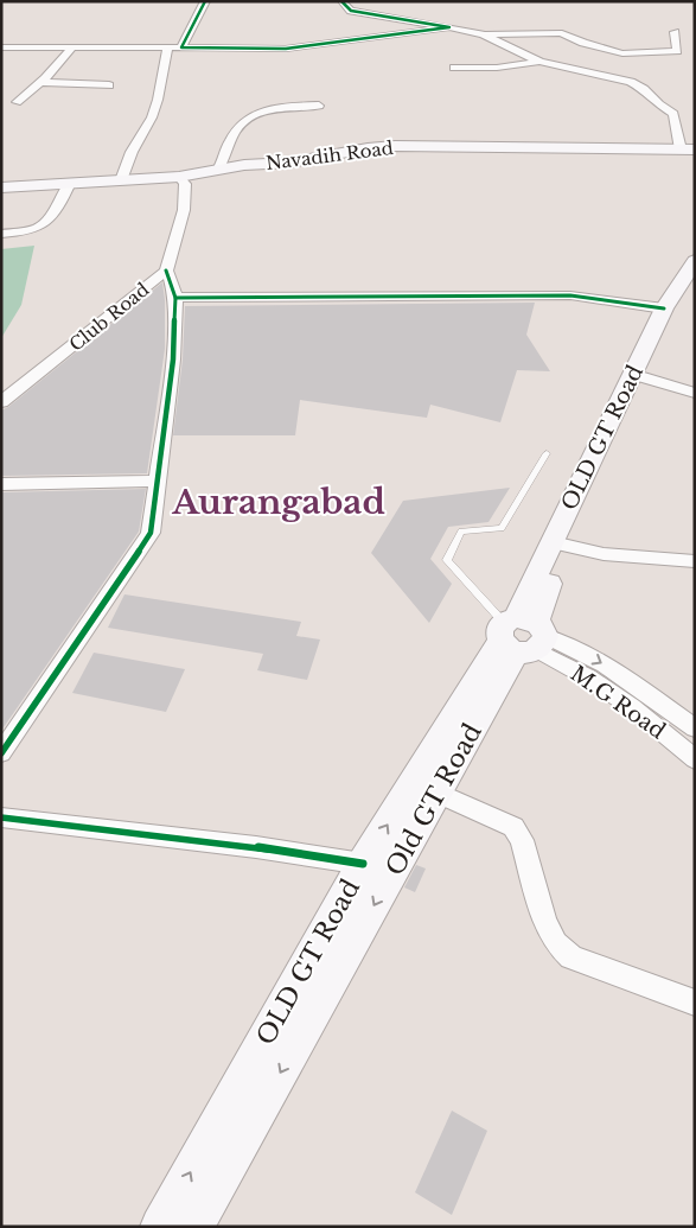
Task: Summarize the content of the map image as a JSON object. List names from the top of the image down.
{
  "streets": {
    "main road": ["Navadih Road", "OLD GT Road", "Old GT Road"],
    "street": ["Club Road", "M.G Road"]
  },
  "crossings": [
    ["Navadih Road", "Club Road"],
    ["OLD GT Road", "M.G Road"],
    ["OLD GT Road", "Old GT Road"],
    ["M.G Road", "Old GT Road"]
  ],
  "one_way": ["OLD GT Road", "Old GT Road"],
  "districts": ["Aurangabad"]
}
